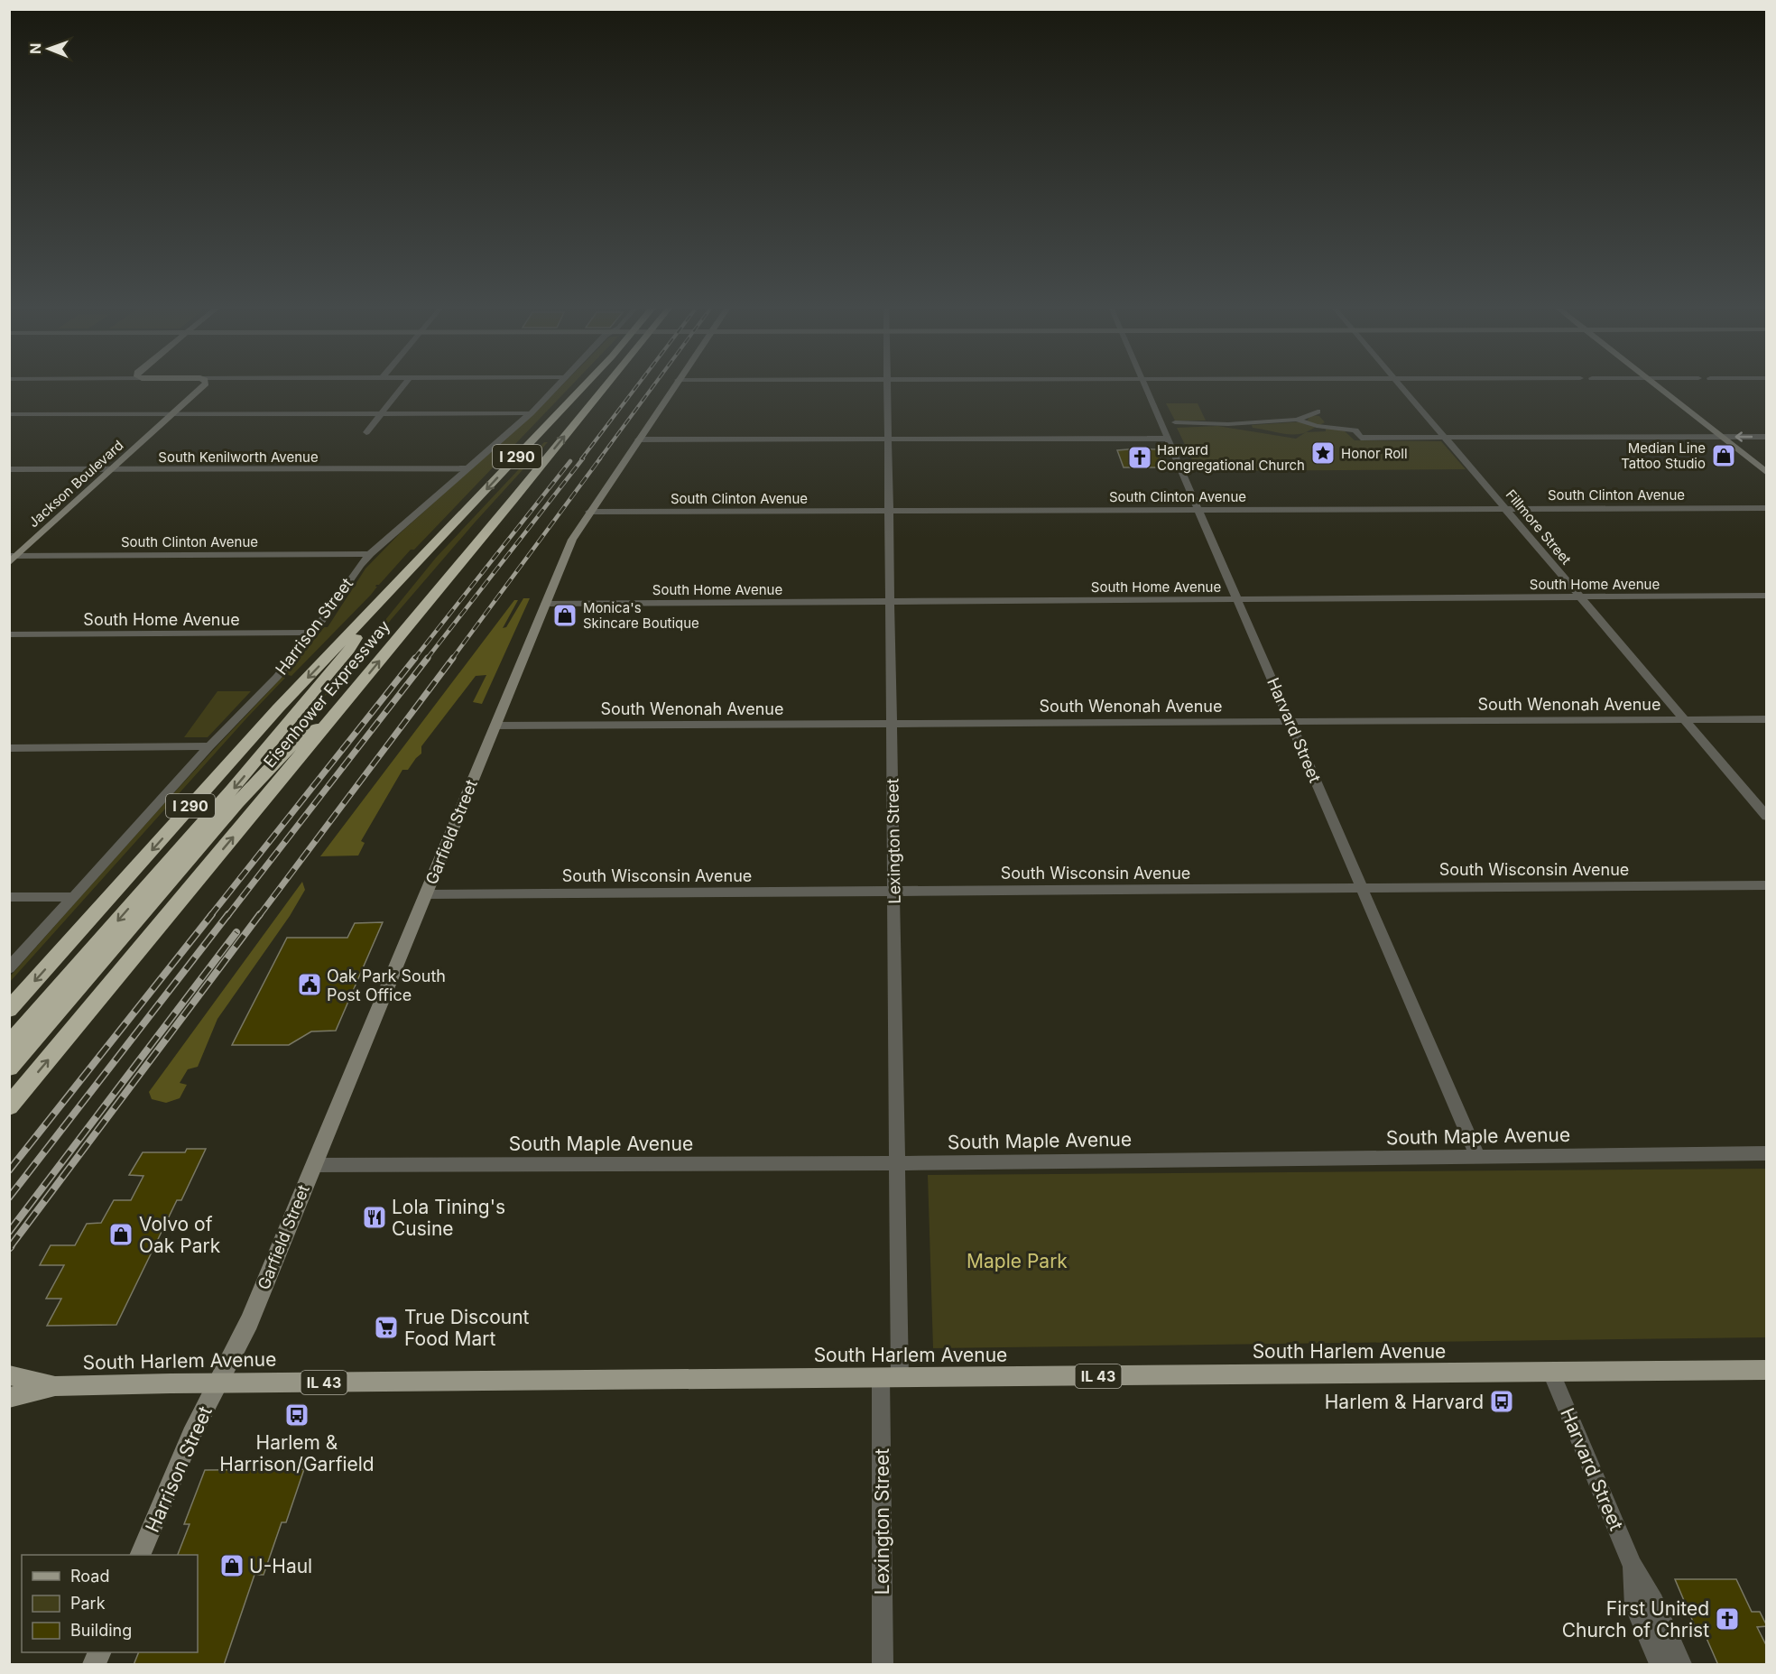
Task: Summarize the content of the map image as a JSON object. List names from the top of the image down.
{
  "streets": {
    "highway": ["I 290", "Eisenhower Expressway"],
    "main road": ["South Harlem Avenue", "IL 43"],
    "street": [
      "South Kenilworth Avenue",
      "Jackson Boulevard",
      "South Clinton Avenue",
      "Fillmore Street",
      "South Home Avenue",
      "Harrison Street",
      "South Wenonah Avenue",
      "Harvard Street",
      "Garfield Street",
      "Lexington Street",
      "South Wisconsin Avenue",
      "South Maple Avenue"
    ]
  },
  "crossings": [
    ["South Kenilworth Avenue", "Jackson Boulevard"],
    ["South Kenilworth Avenue", "Harrison Street"],
    ["Jackson Boulevard", "South Clinton Avenue"],
    ["South Clinton Avenue", "Fillmore Street"],
    ["South Clinton Avenue", "Harrison Street"],
    ["South Clinton Avenue", "Harvard Street"],
    ["South Clinton Avenue", "Garfield Street"],
    ["South Clinton Avenue", "Lexington Street"],
    ["Fillmore Street", "South Home Avenue"],
    ["Fillmore Street", "South Wenonah Avenue"],
    ["South Home Avenue", "Harrison Street"],
    ["South Home Avenue", "Harvard Street"],
    ["South Home Avenue", "Garfield Street"],
    ["South Home Avenue", "Lexington Street"],
    ["Harrison Street", "Garfield Street"],
    ["Harrison Street", "South Harlem Avenue"],
    ["South Wenonah Avenue", "Harvard Street"],
    ["South Wenonah Avenue", "Garfield Street"],
    ["South Wenonah Avenue", "Lexington Street"],
    ["Harvard Street", "South Wisconsin Avenue"],
    ["Harvard Street", "South Maple Avenue"],
    ["Harvard Street", "South Harlem Avenue"],
    ["Garfield Street", "South Wisconsin Avenue"],
    ["Garfield Street", "South Maple Avenue"],
    ["Garfield Street", "South Harlem Avenue"],
    ["Lexington Street", "South Wisconsin Avenue"],
    ["Lexington Street", "South Maple Avenue"],
    ["Lexington Street", "South Harlem Avenue"]
  ],
  "parks": ["Maple Park"],
  "places": {
    "place": ["Honor Roll"],
    "shop": [
      "Median Line Tattoo Studio",
      "Monica's Skincare Boutique",
      "Volvo of Oak Park",
      "U-Haul"
    ],
    "church": ["Harvard Congregational Church", "First United Church of Christ"],
    "public building": ["Oak Park South Post Office"],
    "restaurant": ["Lola Tining's Cusine"],
    "supermarket": ["True Discount Food Mart"],
    "bus stop": ["Harlem & Harvard", "Harlem & Harrison/Garfield"]
  },
  "legend": ["Road", "Park", "Building"],
  "north": "left"
}
